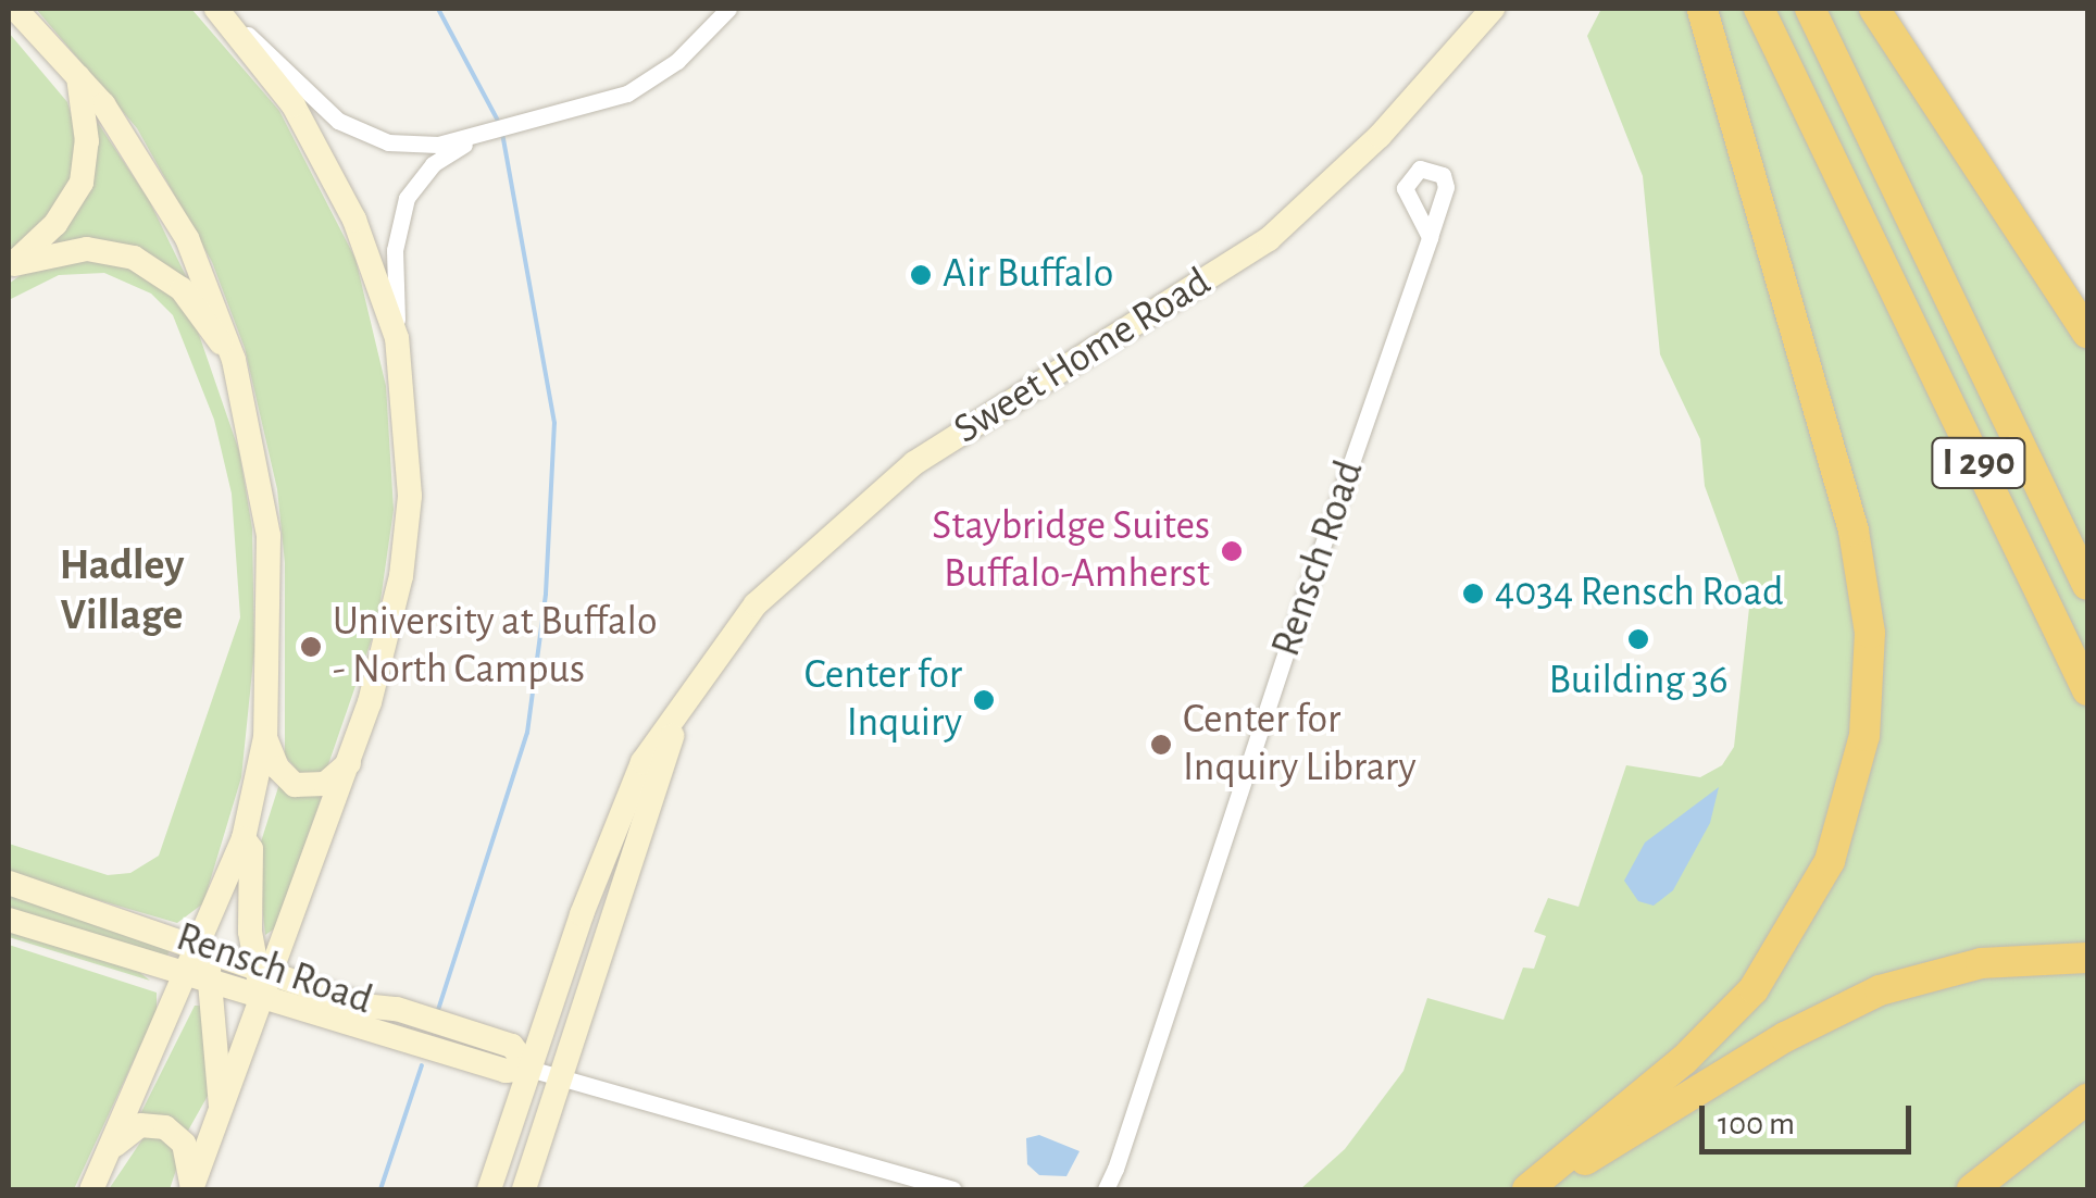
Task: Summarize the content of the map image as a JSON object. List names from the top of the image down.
{
  "streets": {
    "highway": ["I 290"],
    "main road": ["Sweet Home Road", "Rensch Road"]
  },
  "crossings": [
    ["Sweet Home Road", "Rensch Road"]
  ],
  "districts": ["Hadley Village"],
  "places": [
    "Air Buffalo",
    "Staybridge Suites Buffalo-Amherst",
    "4034 Rensch Road",
    "Building 36",
    "University at Buffalo - North Campus",
    "Center for Inquiry",
    "Center for Inquiry Library"
  ],
  "scale_bar": "100 m"
}
